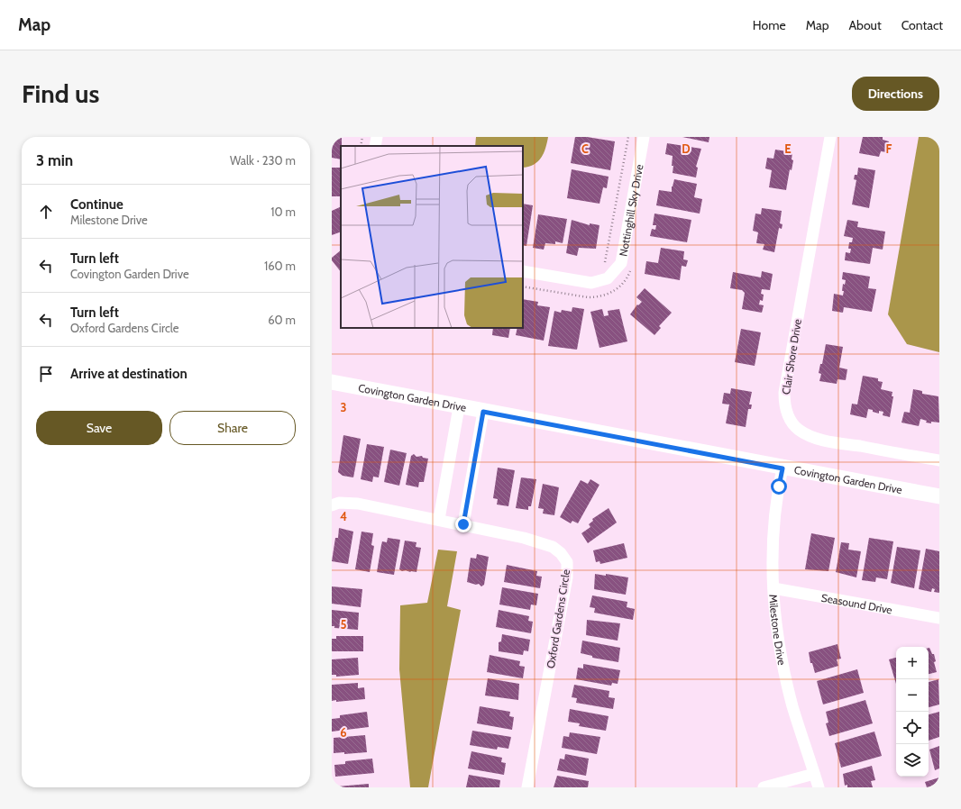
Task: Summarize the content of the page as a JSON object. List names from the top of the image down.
{
  "streets": {
    "street": [
      "Nottinghill Sky Drive",
      "Clair Shore Drive",
      "Covington Garden Drive",
      "Seasound Drive",
      "Oxford Gardens Circle",
      "Milestone Drive"
    ]
  },
  "crossings": [
    ["Covington Garden Drive", "Milestone Drive"],
    ["Seasound Drive", "Milestone Drive"]
  ],
  "page": {
    "header": "Map",
    "nav": [
      "Home",
      "Map",
      "About",
      "Contact"
    ],
    "buttons": [
      "Directions",
      ["Save", "Share"]
    ],
    "title": "Find us",
    "heading": ["3 min", "Walk · 230 m"],
    "list": [
      ["Continue", "Milestone Drive", "10 m"],
      ["Turn left", "Covington Garden Drive", "160 m"],
      ["Turn left", "Oxford Gardens Circle", "60 m"],
      "Arrive at destination"
    ],
    "map_buttons": ["+", "−"]
  },
  "grid": {
    "columns": [
      "C",
      "D",
      "E",
      "F"
    ],
    "rows": [
      "3",
      "4",
      "5",
      "6"
    ]
  }
}
